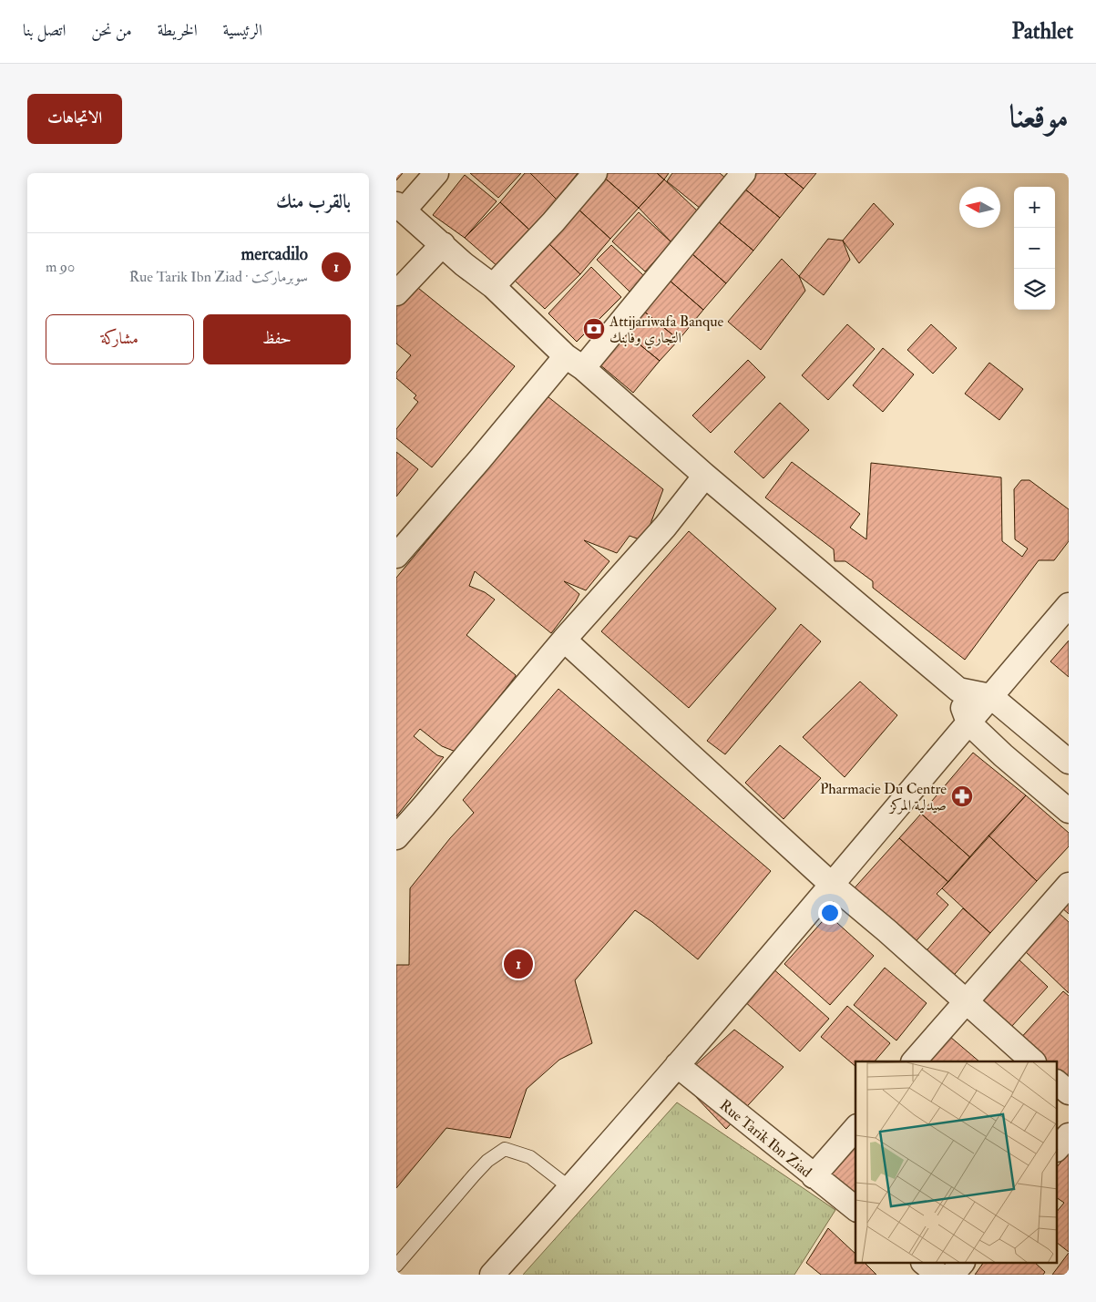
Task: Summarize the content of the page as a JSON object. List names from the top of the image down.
{
  "streets": {
    "street": ["Rue Tarik Ibn Ziad"]
  },
  "places": {
    "bank": ["Attijariwafa Banque التجاري وفابنك"],
    "pharmacy": ["Pharmacie Du Centre صيدلية المركز"]
  },
  "north": "left",
  "page": {
    "header": "Pathlet",
    "nav": [
      "الرئيسية",
      "الخريطة",
      "من نحن",
      "اتصل بنا"
    ],
    "title": "موقعنا",
    "buttons": [
      "الاتجاهات",
      ["حفظ", "مشاركة"]
    ],
    "heading": "بالقرب منك",
    "map_buttons": ["+", "−"],
    "list": [
      {
        "mark": "1",
        "name": "mercadilo",
        "note": "سوبرماركت · Rue Tarik Ibn Ziad",
        "value": "90 m"
      }
    ],
    "pins": "1"
  }
}
